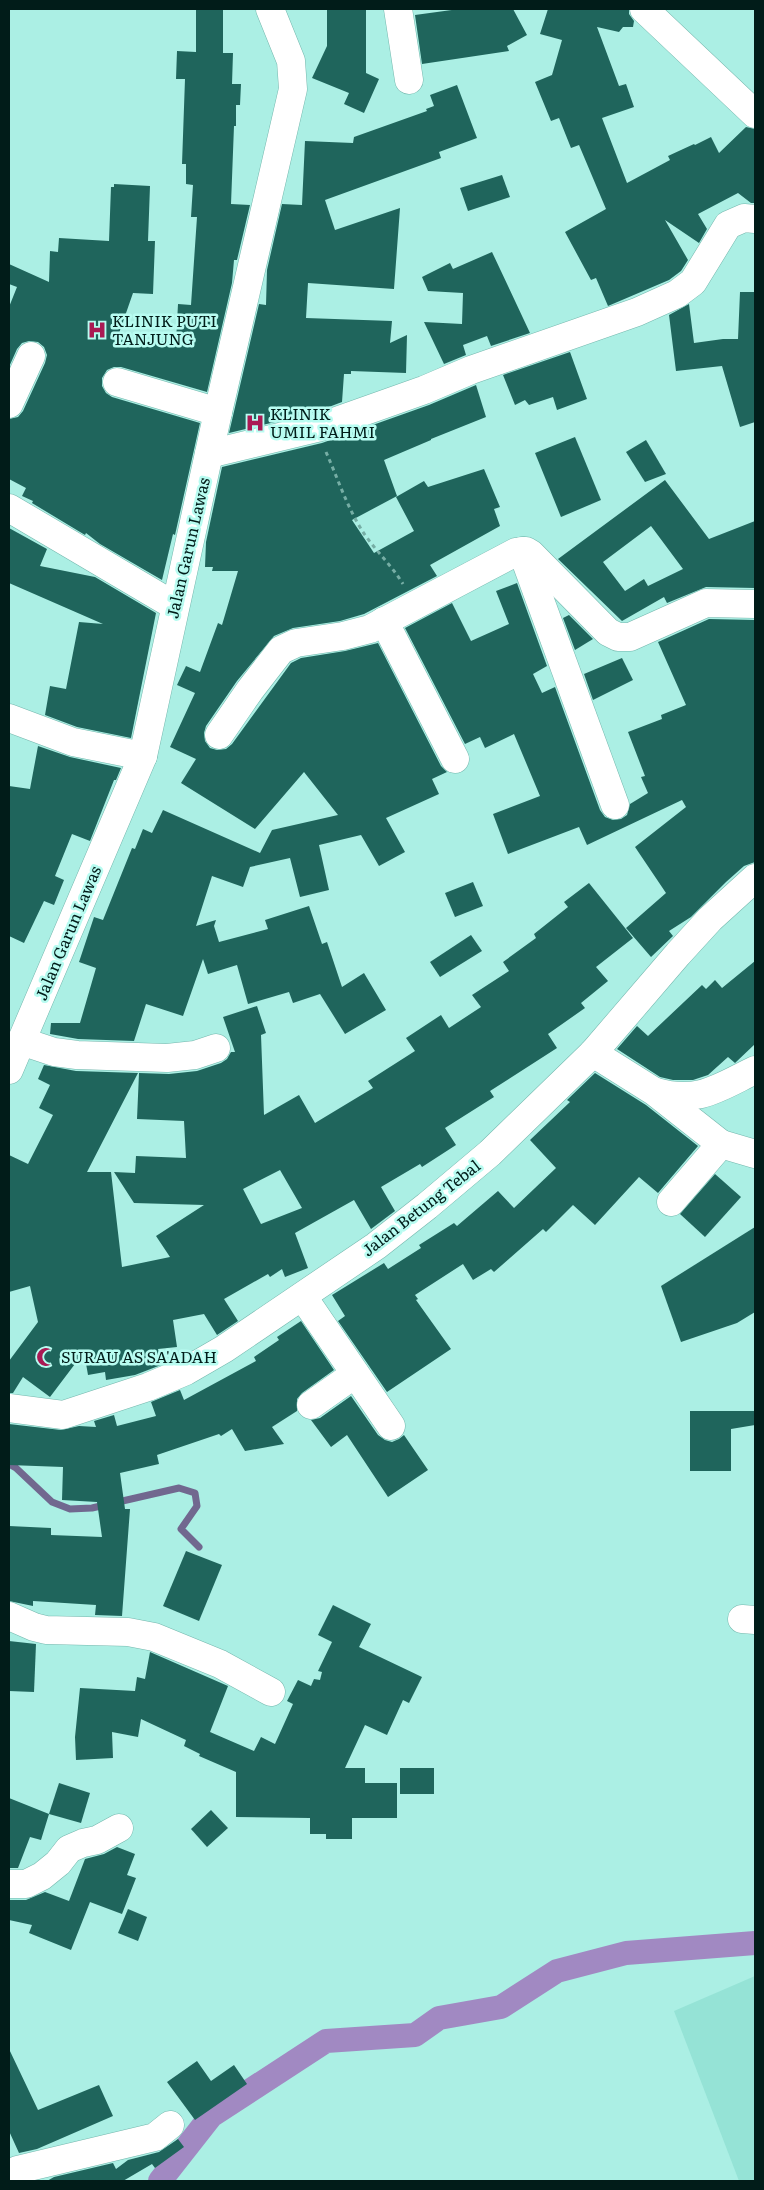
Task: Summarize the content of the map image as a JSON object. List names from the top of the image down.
{
  "streets": {
    "street": ["Jalan Garun Lawas", "Jalan Betung Tebal"]
  },
  "places": {
    "hospital": ["KLINIK PUTI TANJUNG", "KLINIK UMIL FAHMI"],
    "mosque": ["SURAU AS SA'ADAH"]
  }
}
